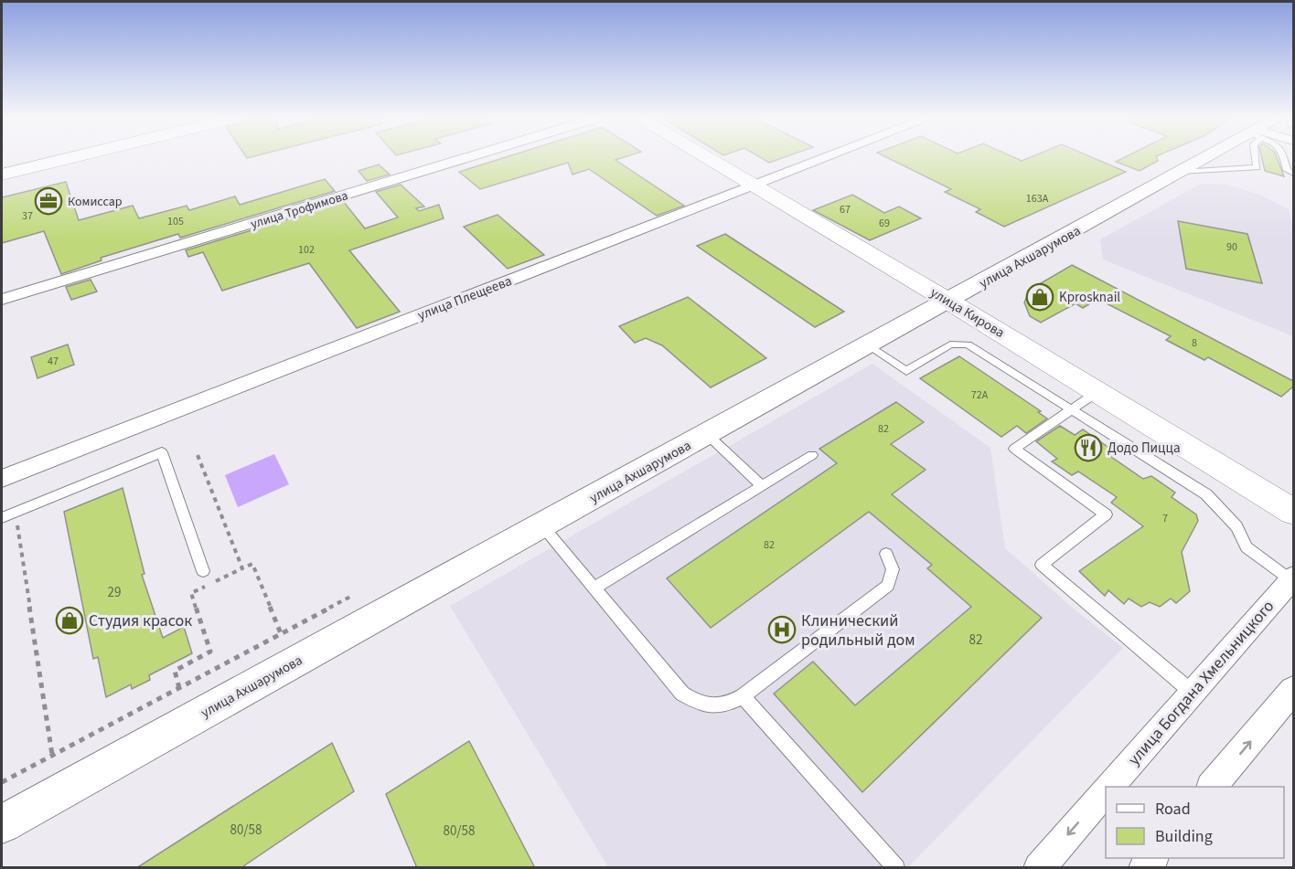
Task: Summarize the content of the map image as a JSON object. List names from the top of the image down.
{
  "streets": {
    "main road": ["улица Кирова"],
    "street": [
      "улица Трофимова",
      "улица Ахшарумова",
      "улица Плещеева",
      "улица Богдана Хмельницкого"
    ]
  },
  "crossings": [
    ["улица Ахшарумова", "улица Кирова"],
    ["улица Плещеева", "улица Кирова"]
  ],
  "places": {
    "office": ["Комиссар"],
    "shop": ["Kprosknail", "Студия красок"],
    "restaurant": ["Додо Пицца"],
    "hospital": ["Клинический родильный дом"]
  },
  "house_numbers": [
    "163А",
    "67",
    "37",
    "105",
    "69",
    "90",
    "102",
    "8",
    "47",
    "72А",
    "82",
    "7",
    "82",
    "29",
    "82",
    "80/58",
    "80/58"
  ],
  "legend": ["Road", "Building"]
}
